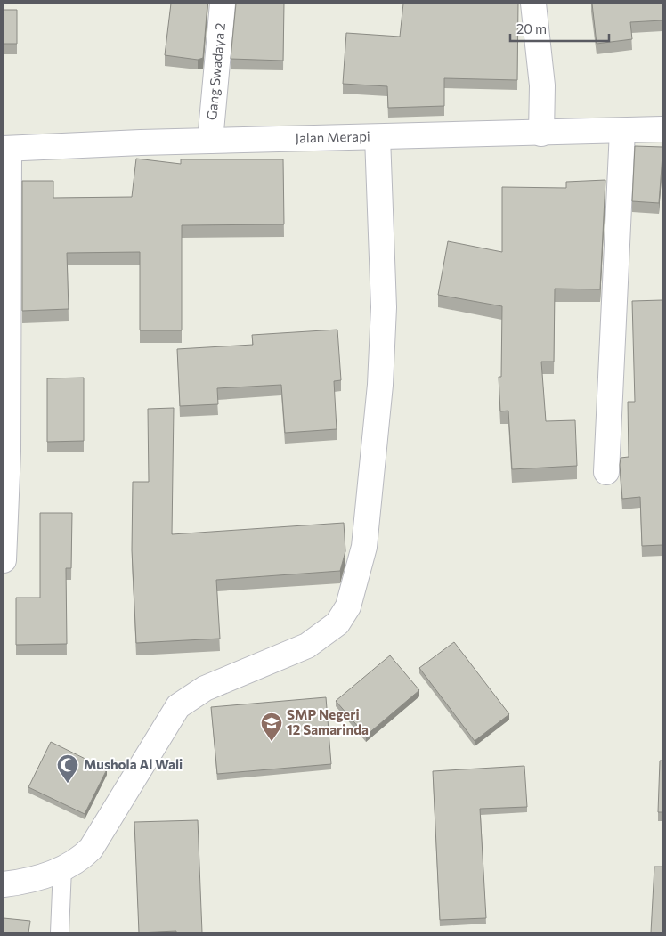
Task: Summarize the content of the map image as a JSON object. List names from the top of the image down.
{
  "streets": {
    "street": ["Gang Swadaya 2", "Jalan Merapi"]
  },
  "crossings": [
    ["Gang Swadaya 2", "Jalan Merapi"]
  ],
  "places": {
    "school or university": ["SMP Negeri 12 Samarinda"],
    "mosque": ["Mushola Al Wali"]
  },
  "scale_bar": "20 m"
}
